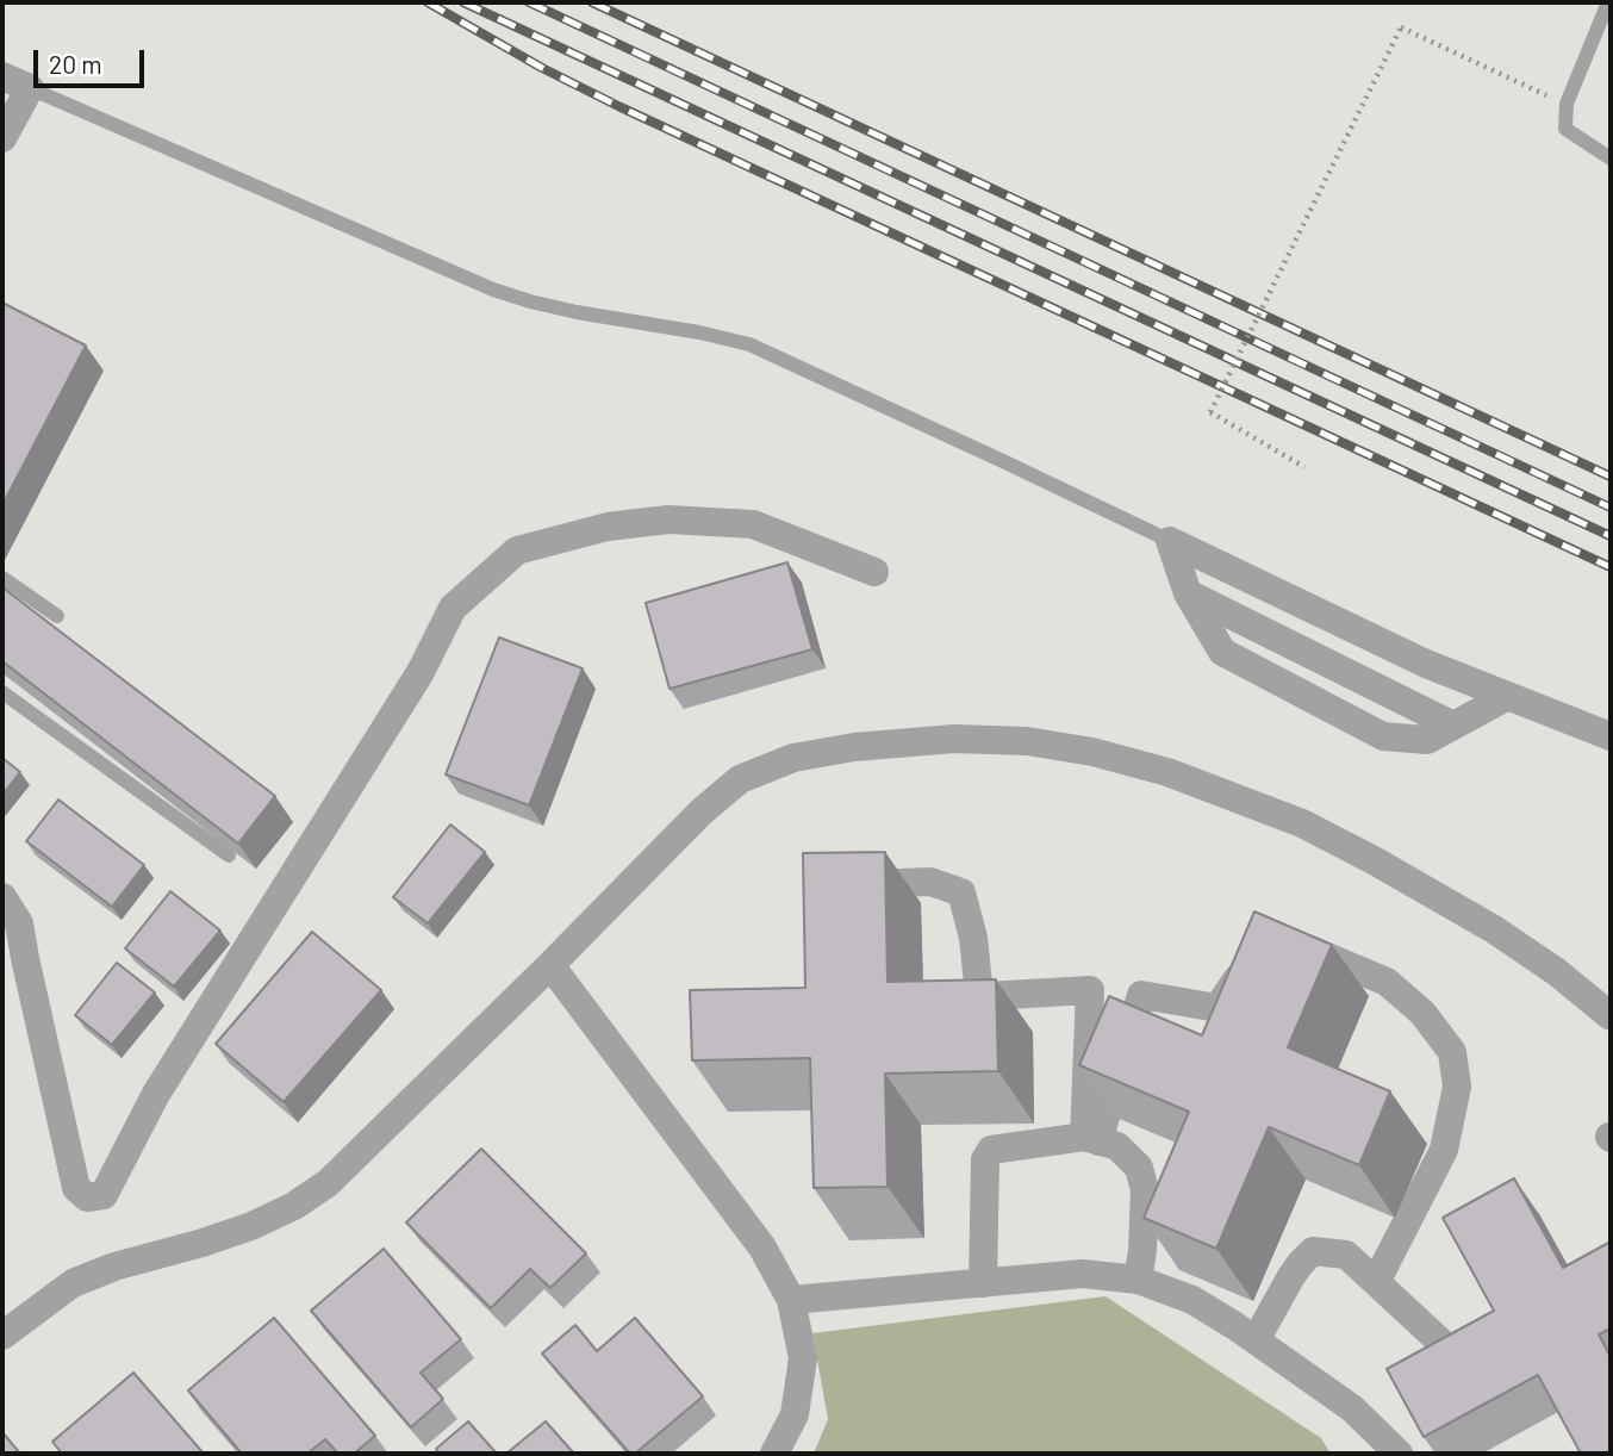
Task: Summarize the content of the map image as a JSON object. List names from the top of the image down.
{
  "scale_bar": "20 m"
}
